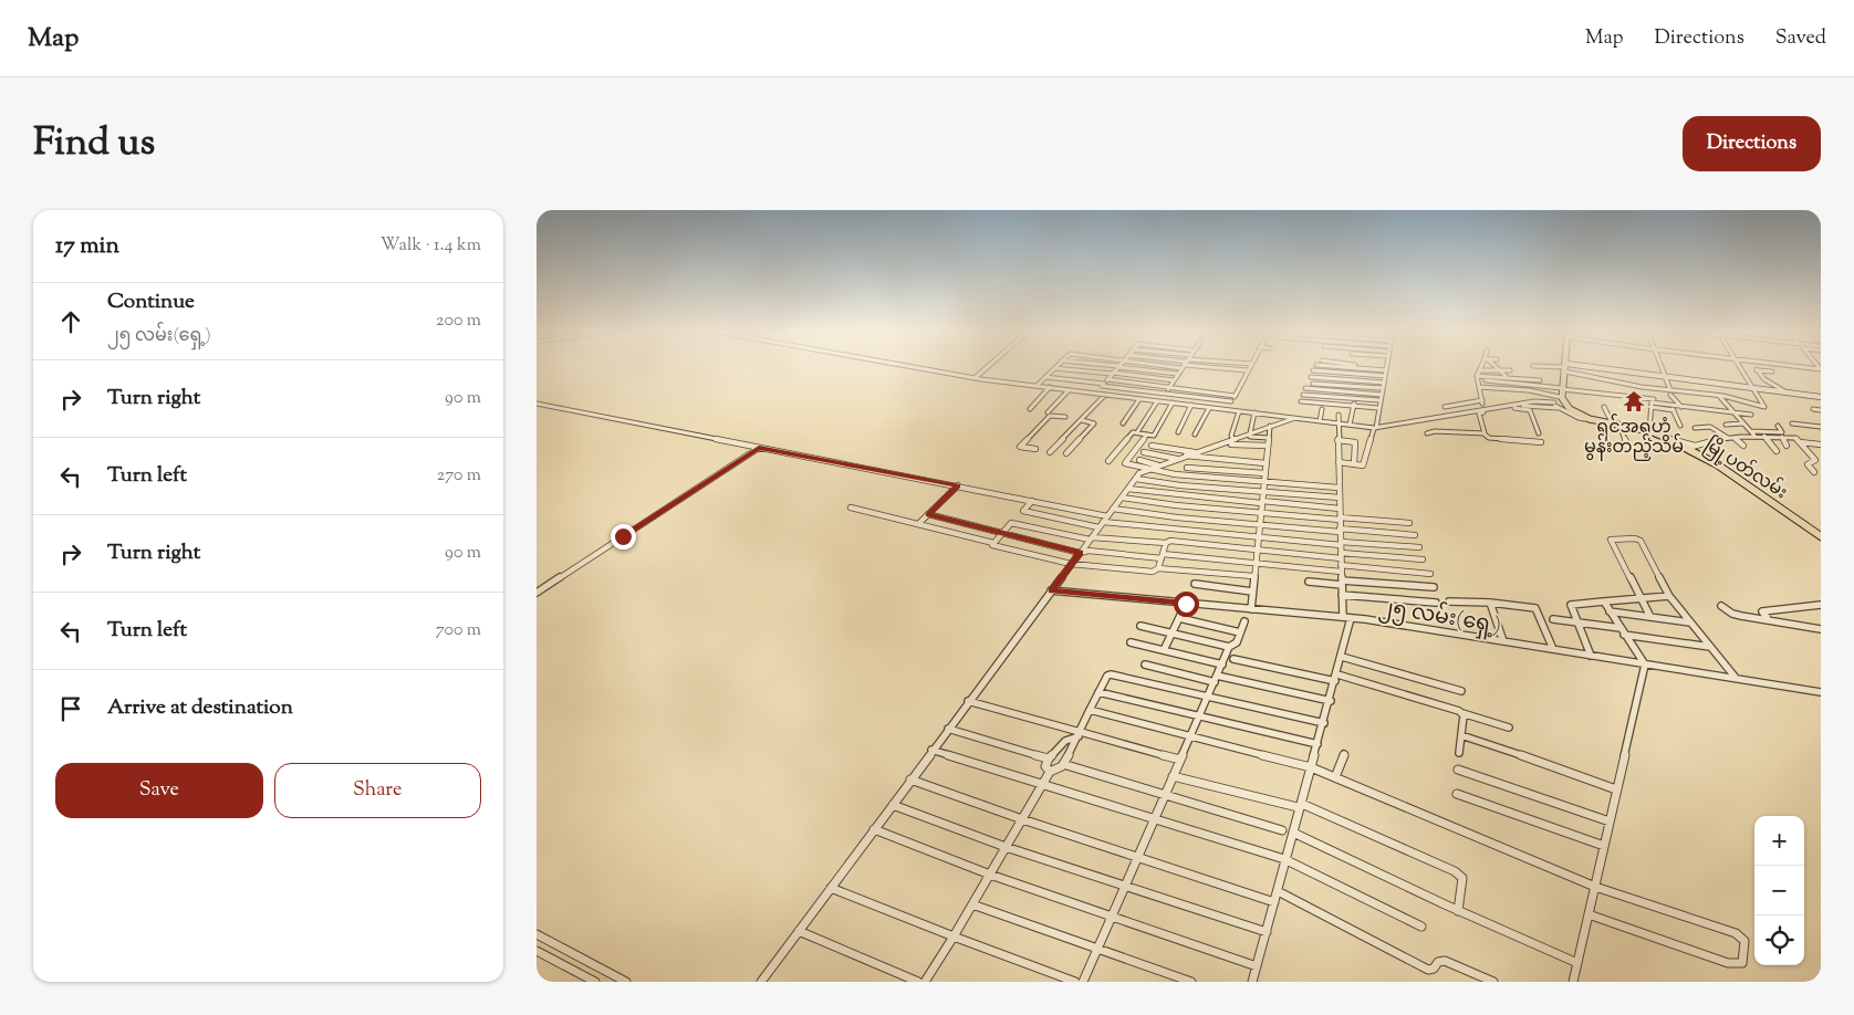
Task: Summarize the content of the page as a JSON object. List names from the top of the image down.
{
  "streets": {
    "main road": ["မြို့ပတ်လမ်း"],
    "street": ["၂၅ လမ်း(ရှေ့)"]
  },
  "places": {
    "temple": ["ရှင်အရဟံ မွန်းတည့်သိမ်"]
  },
  "page": {
    "header": "Map",
    "nav": ["Map", "Directions", "Saved"],
    "title": "Find us",
    "buttons": [
      "Directions",
      ["Save", "Share"]
    ],
    "heading": ["17 min", "Walk · 1.4 km"],
    "list": [
      ["Continue", "၂၅ လမ်း(ရှေ့)", "200 m"],
      ["Turn right", "90 m"],
      ["Turn left", "270 m"],
      ["Turn right", "90 m"],
      ["Turn left", "700 m"],
      "Arrive at destination"
    ],
    "map_buttons": ["+", "−"]
  }
}
